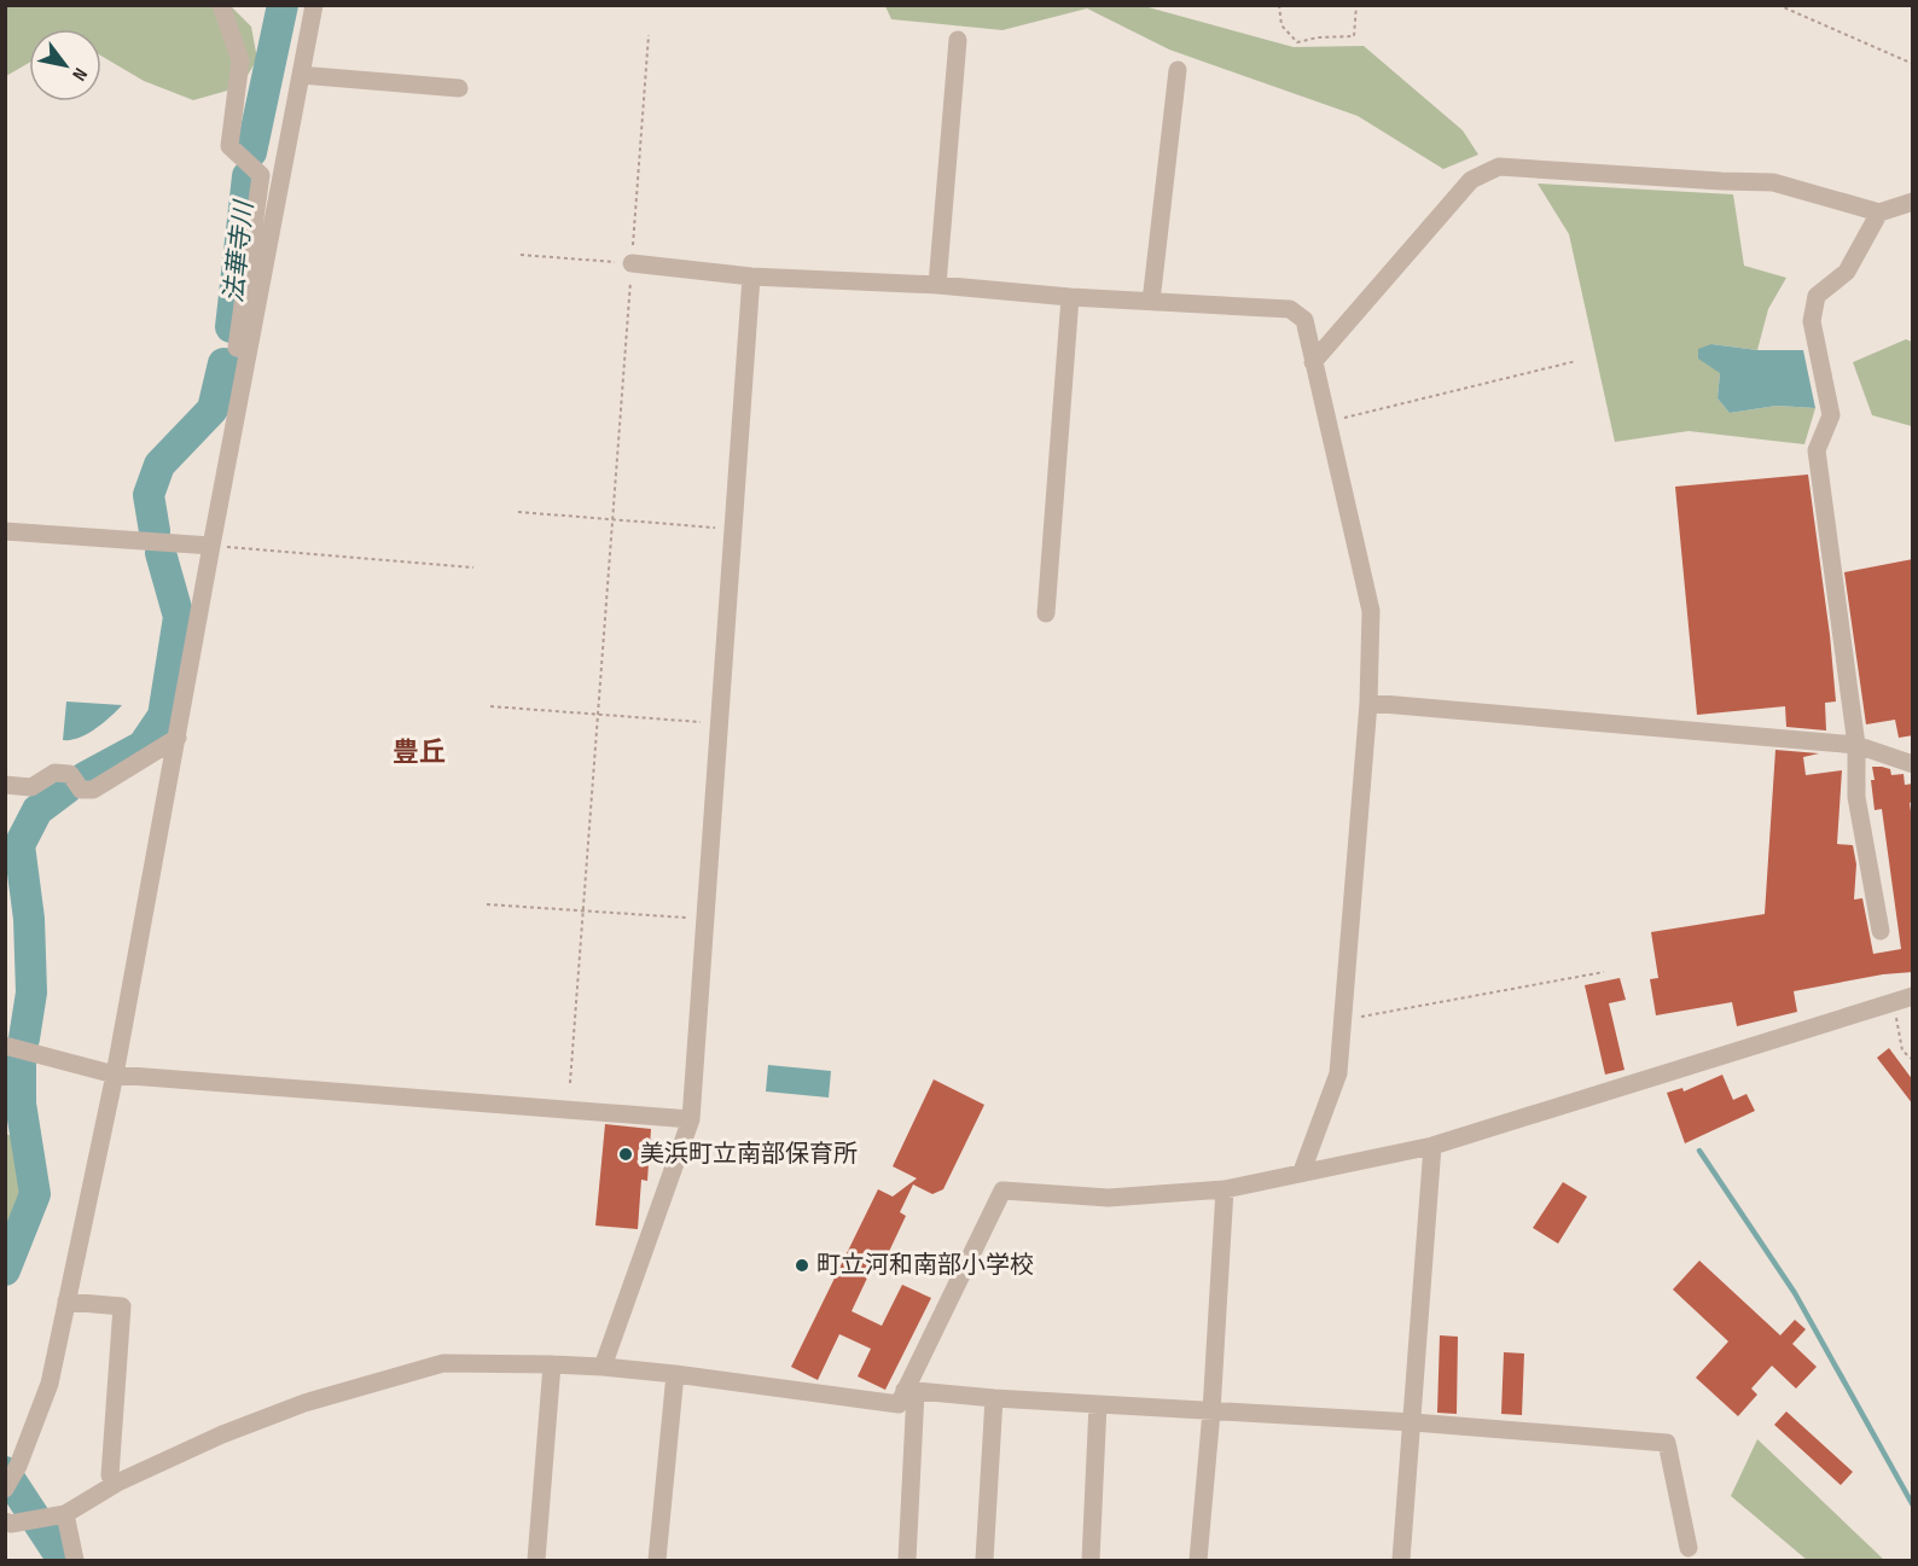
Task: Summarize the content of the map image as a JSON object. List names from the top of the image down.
{
  "districts": ["豊丘"],
  "water": ["法華寺川"],
  "places": ["美浜町立南部保育所", "町立河和南部小学校"],
  "north": "bottom right"
}
